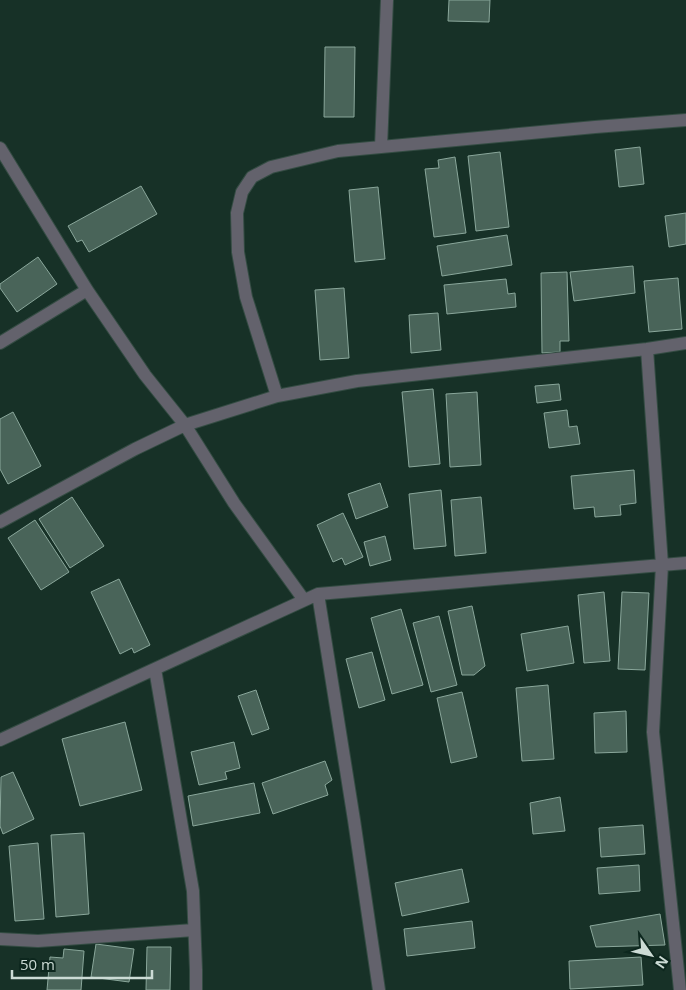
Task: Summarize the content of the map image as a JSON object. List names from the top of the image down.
{
  "scale_bar": "50 m",
  "north": "bottom right"
}
